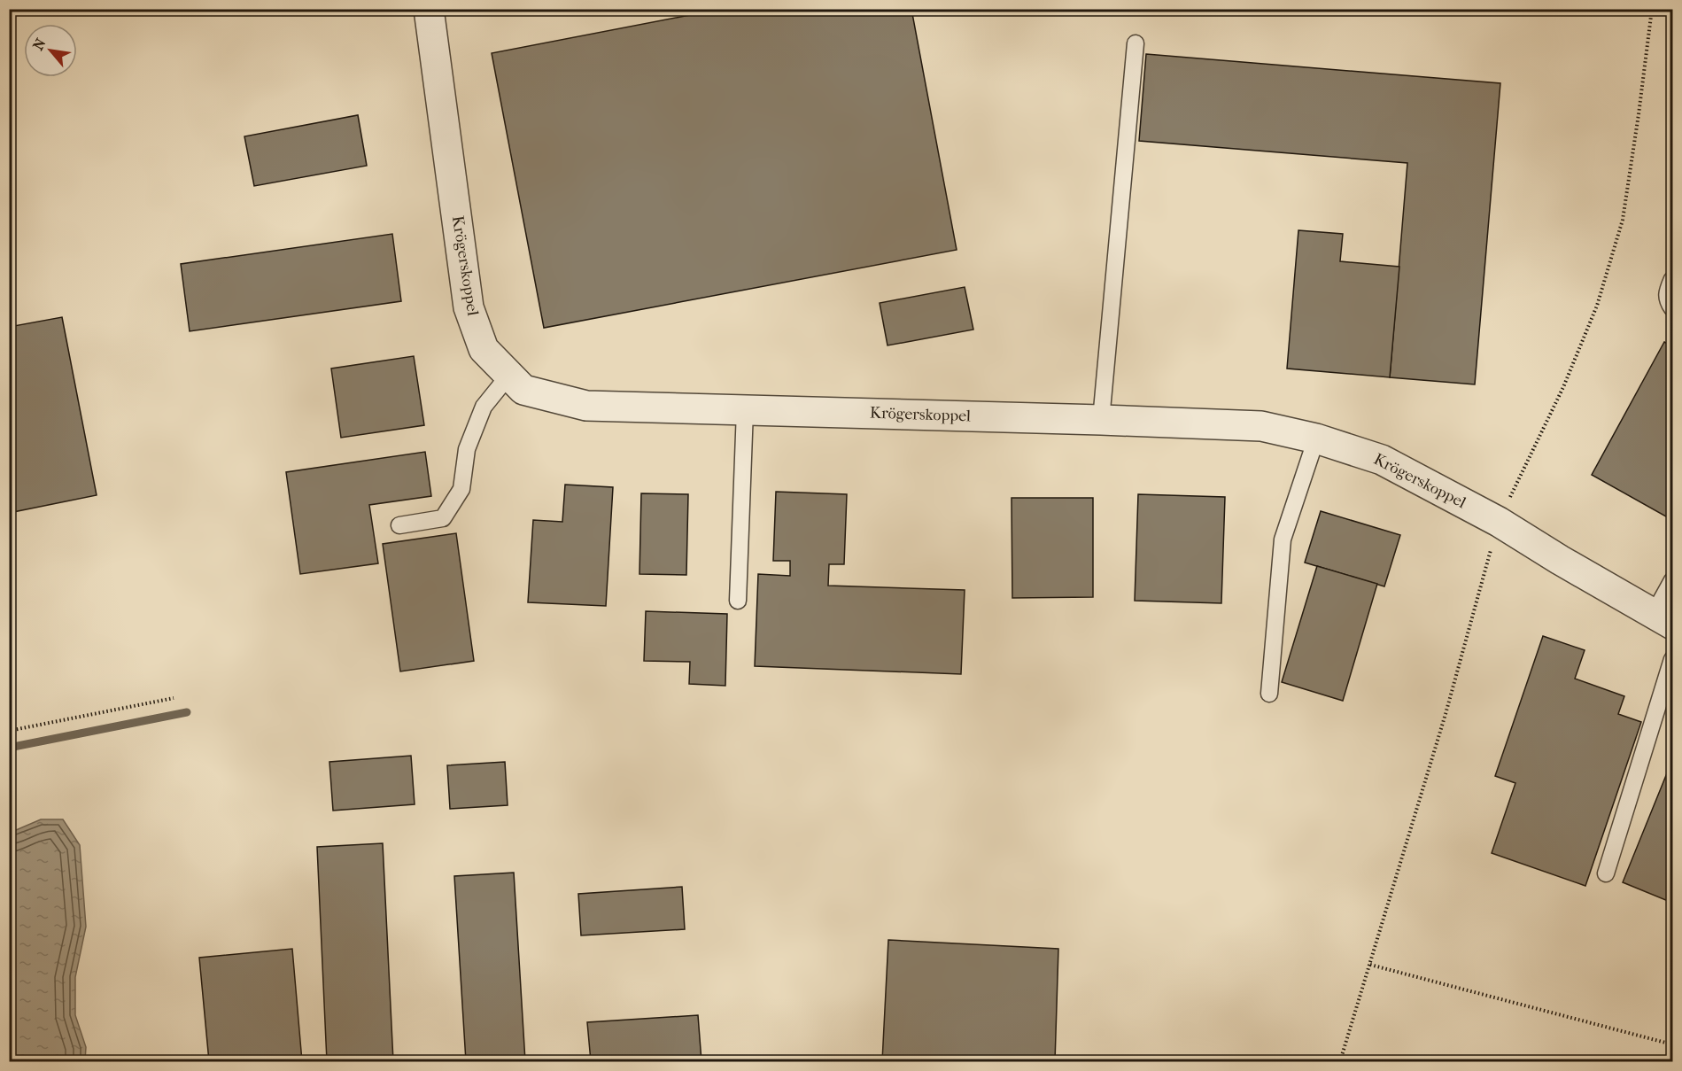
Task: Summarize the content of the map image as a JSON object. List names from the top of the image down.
{
  "streets": {
    "street": ["Krögerskoppel"]
  },
  "north": "top left"
}
